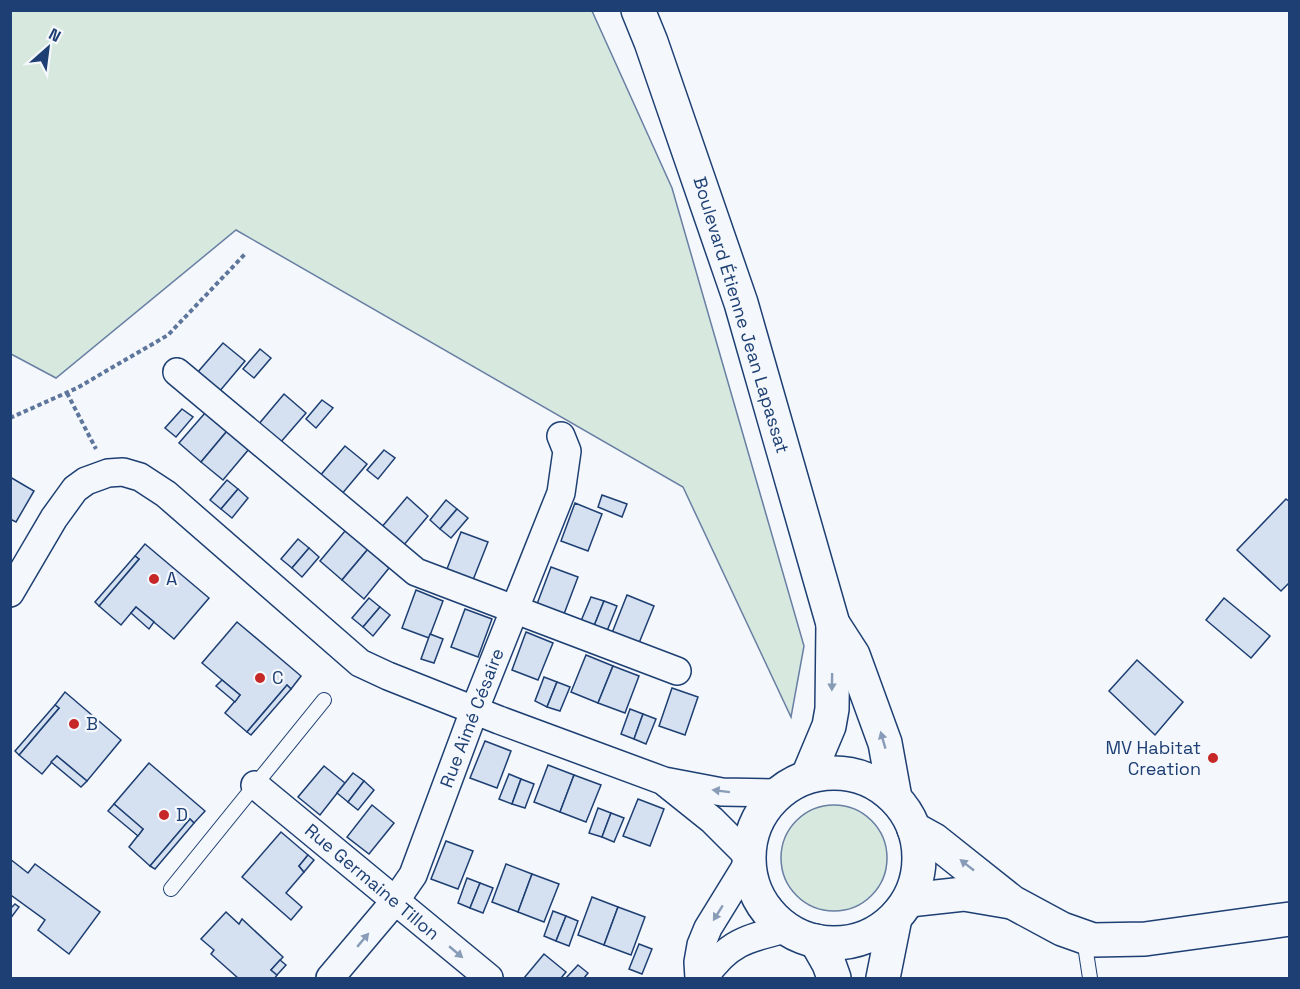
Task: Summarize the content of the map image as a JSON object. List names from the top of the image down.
{
  "streets": {
    "main road": ["Boulevard Étienne Jean Lapassat"],
    "street": ["Rue Aimé Césaire", "Rue Germaine Tillon"]
  },
  "crossings": [
    ["Rue Aimé Césaire", "Rue Germaine Tillon"]
  ],
  "places": [
    "A",
    "C",
    "B",
    "MV Habitat Creation",
    "D"
  ],
  "north": "top right"
}
